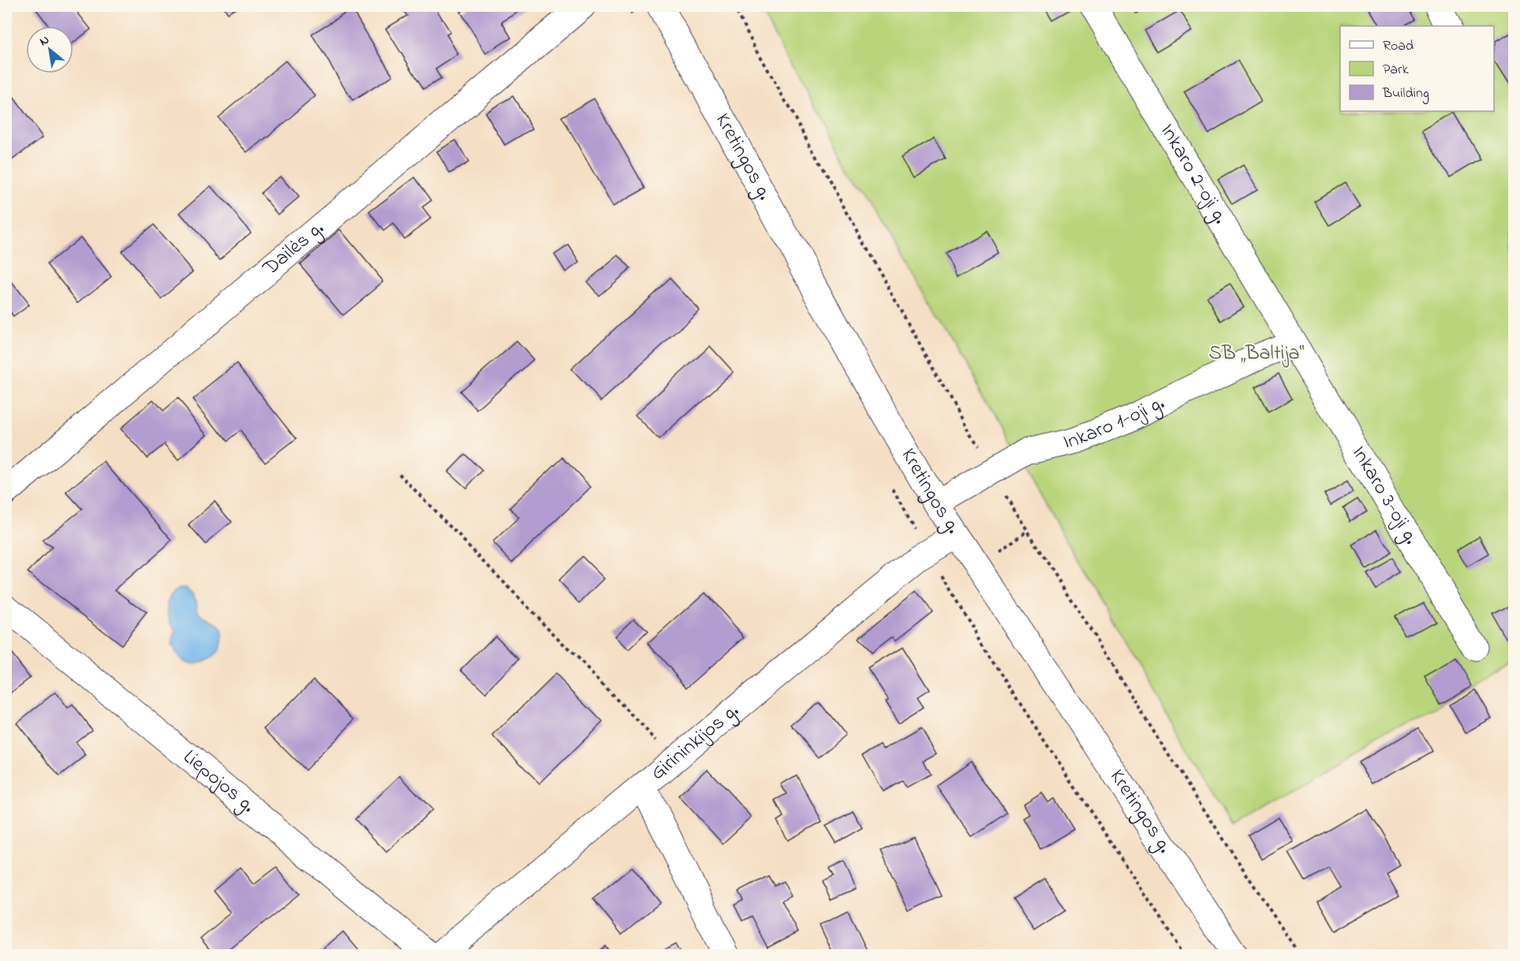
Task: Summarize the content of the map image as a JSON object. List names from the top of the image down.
{
  "streets": {
    "street": [
      "Kretingos g.",
      "Inkaro 2-oji g.",
      "Dailės g.",
      "Inkaro 1-oji g.",
      "Inkaro 3-oji g.",
      "Girininkijos g.",
      "Liepojos g."
    ]
  },
  "crossings": [
    ["Kretingos g.", "Inkaro 1-oji g."],
    ["Kretingos g.", "Girininkijos g."],
    ["Inkaro 2-oji g.", "Inkaro 1-oji g."],
    ["Inkaro 2-oji g.", "Inkaro 3-oji g."],
    ["Inkaro 1-oji g.", "Inkaro 3-oji g."]
  ],
  "parks": ["SB „Baltija“"],
  "legend": ["Road", "Park", "Building"],
  "north": "top left"
}
